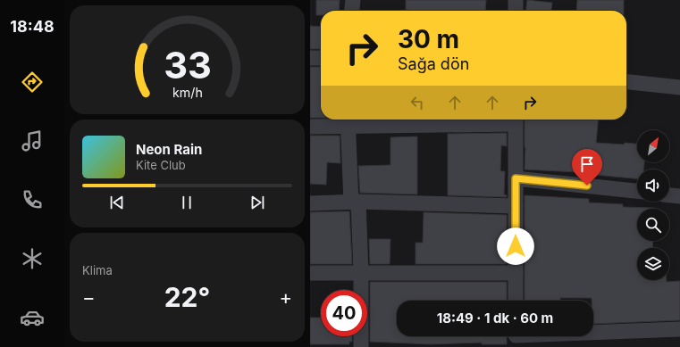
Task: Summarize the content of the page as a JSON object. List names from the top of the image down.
{
  "north": "top right",
  "page": {
    "tabs": "18:48",
    "turn": ["30 m", "Sağa dön"],
    "song": ["Neon Rain", "Kite Club"],
    "tile": "Klima",
    "heat": ["−", "22°", "+"],
    "limit": "40",
    "trip": "18:49 · 1 dk · 60 m",
    "gauge": ["33", "km/h"]
  }
}
